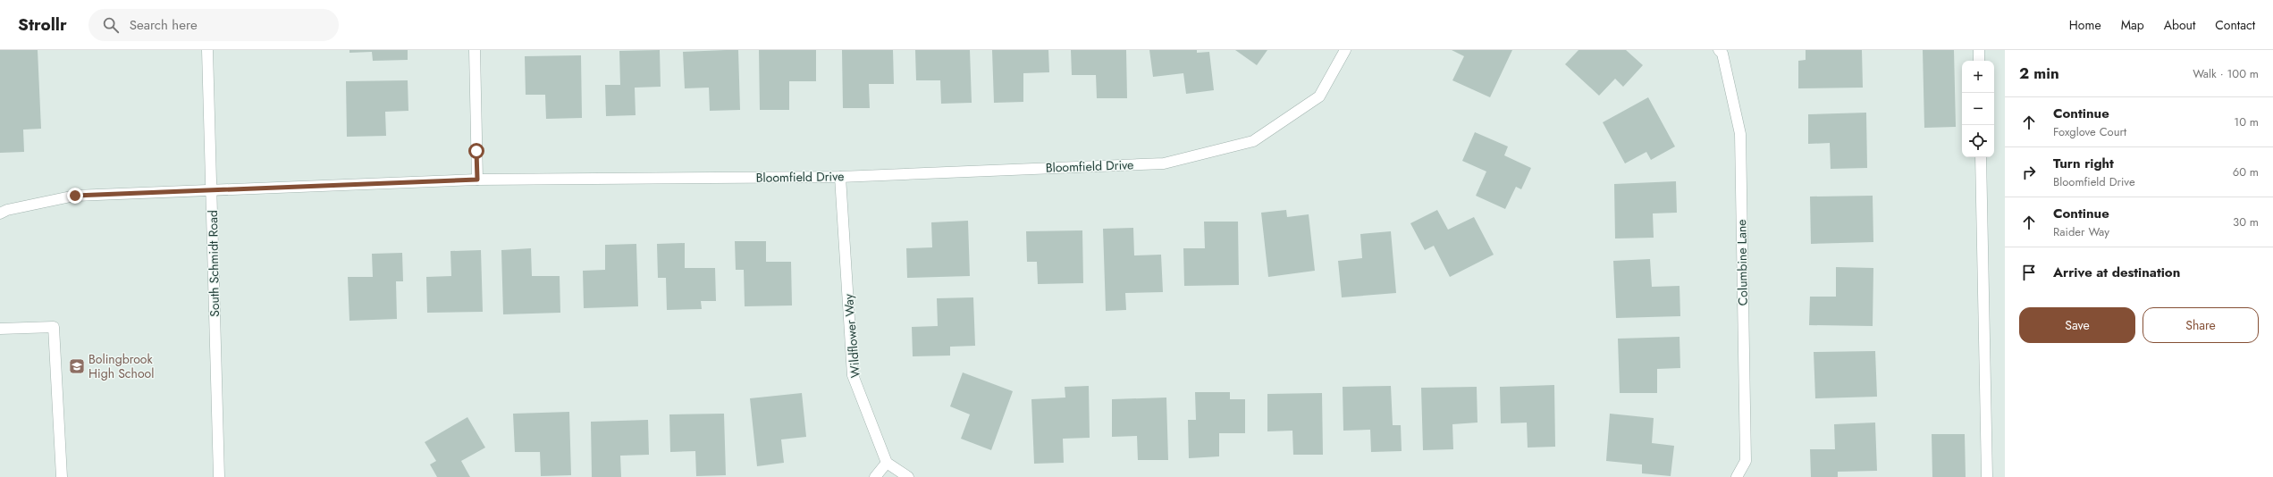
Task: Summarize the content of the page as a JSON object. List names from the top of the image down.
{
  "streets": {
    "street": [
      "Bloomfield Drive",
      "Columbine Lane",
      "South Schmidt Road",
      "Wildflower Way"
    ]
  },
  "crossings": [
    ["Bloomfield Drive", "South Schmidt Road"],
    ["Bloomfield Drive", "Wildflower Way"]
  ],
  "places": {
    "school or university": ["Bolingbrook High School"]
  },
  "page": {
    "header": "Strollr",
    "search": "Search here",
    "nav": [
      "Home",
      "Map",
      "About",
      "Contact"
    ],
    "heading": ["2 min", "Walk · 100 m"],
    "map_buttons": ["+", "−"],
    "list": [
      ["Continue", "Foxglove Court", "10 m"],
      ["Turn right", "Bloomfield Drive", "60 m"],
      ["Continue", "Raider Way", "30 m"],
      "Arrive at destination"
    ],
    "buttons": ["Save", "Share"]
  }
}
